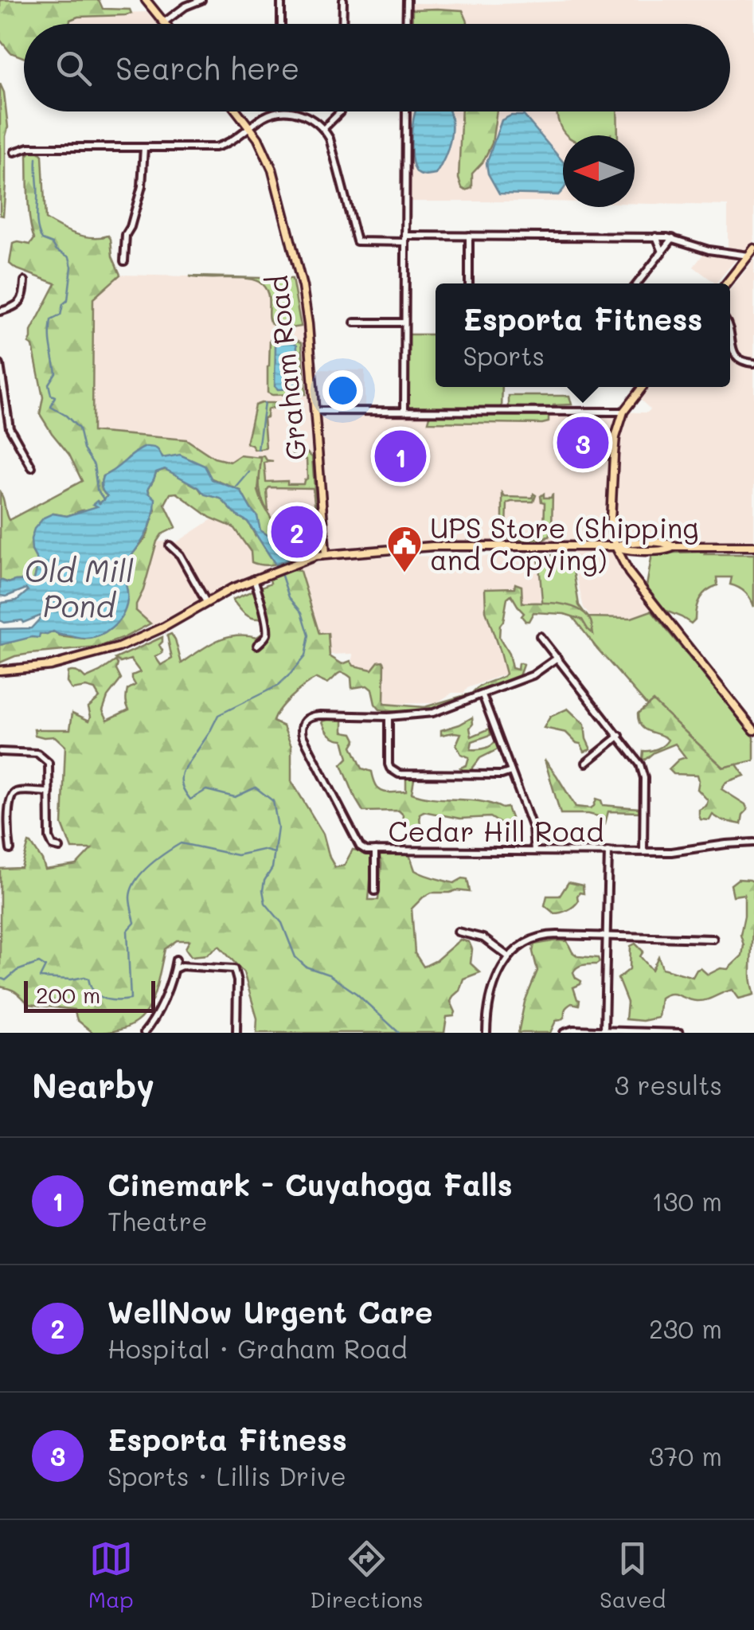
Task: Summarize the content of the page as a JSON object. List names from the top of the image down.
{
  "streets": {
    "main road": ["Graham Road"],
    "street": ["Cedar Hill Road"]
  },
  "water": ["Old Mill Pond"],
  "places": {
    "public building": ["UPS Store (Shipping and Copying)"]
  },
  "scale_bar": "200 m",
  "north": "left",
  "page": {
    "search": "Search here",
    "popup": ["Esporta Fitness", "Sports"],
    "pins": ["3", "1", "2"],
    "scale": "200 m",
    "heading": ["Nearby", "3 results"],
    "list": [
      {
        "mark": "1",
        "name": "Cinemark - Cuyahoga Falls",
        "note": "Theatre",
        "value": "130 m"
      },
      {
        "mark": "2",
        "name": "WellNow Urgent Care",
        "note": "Hospital · Graham Road",
        "value": "230 m"
      },
      {
        "mark": "3",
        "name": "Esporta Fitness",
        "note": "Sports · Lillis Drive",
        "value": "370 m"
      }
    ],
    "nav": ["Map", "Directions", "Saved"]
  }
}
